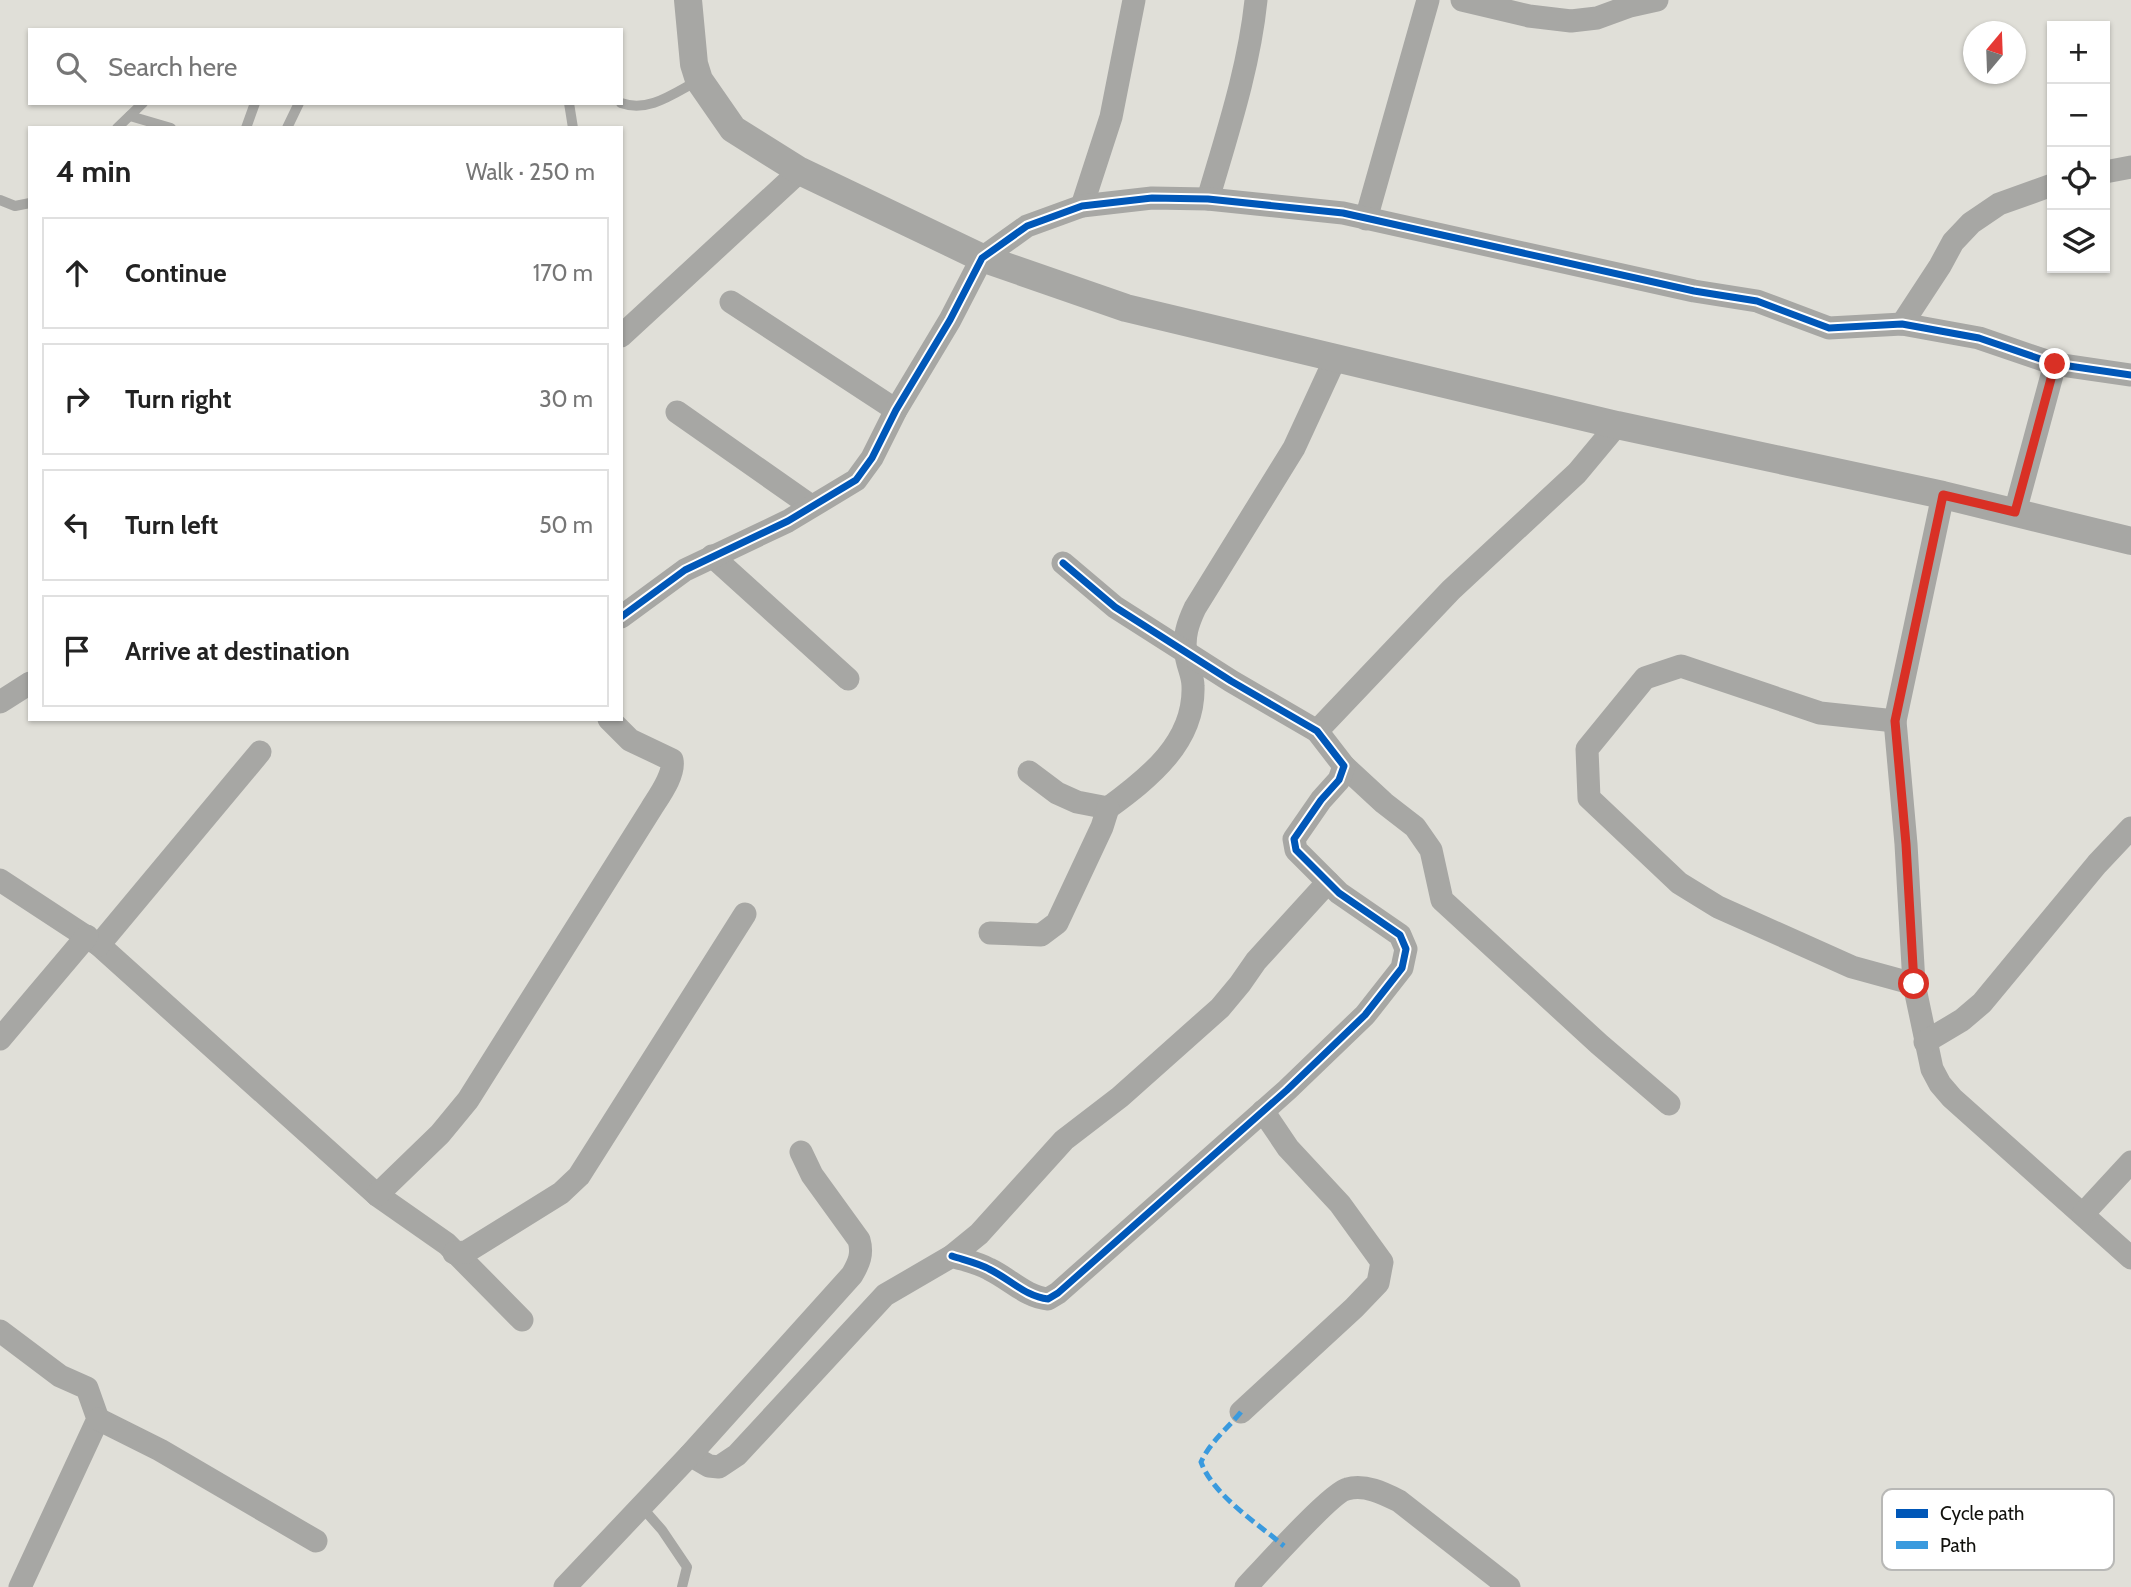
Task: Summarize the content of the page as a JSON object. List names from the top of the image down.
{
  "legend": ["Cycle path", "Path"],
  "north": "top",
  "page": {
    "map_buttons": ["+", "−"],
    "search": "Search here",
    "heading": ["4 min", "Walk · 250 m"],
    "list": [
      ["Continue", "170 m"],
      ["Turn right", "30 m"],
      ["Turn left", "50 m"],
      "Arrive at destination"
    ]
  }
}
